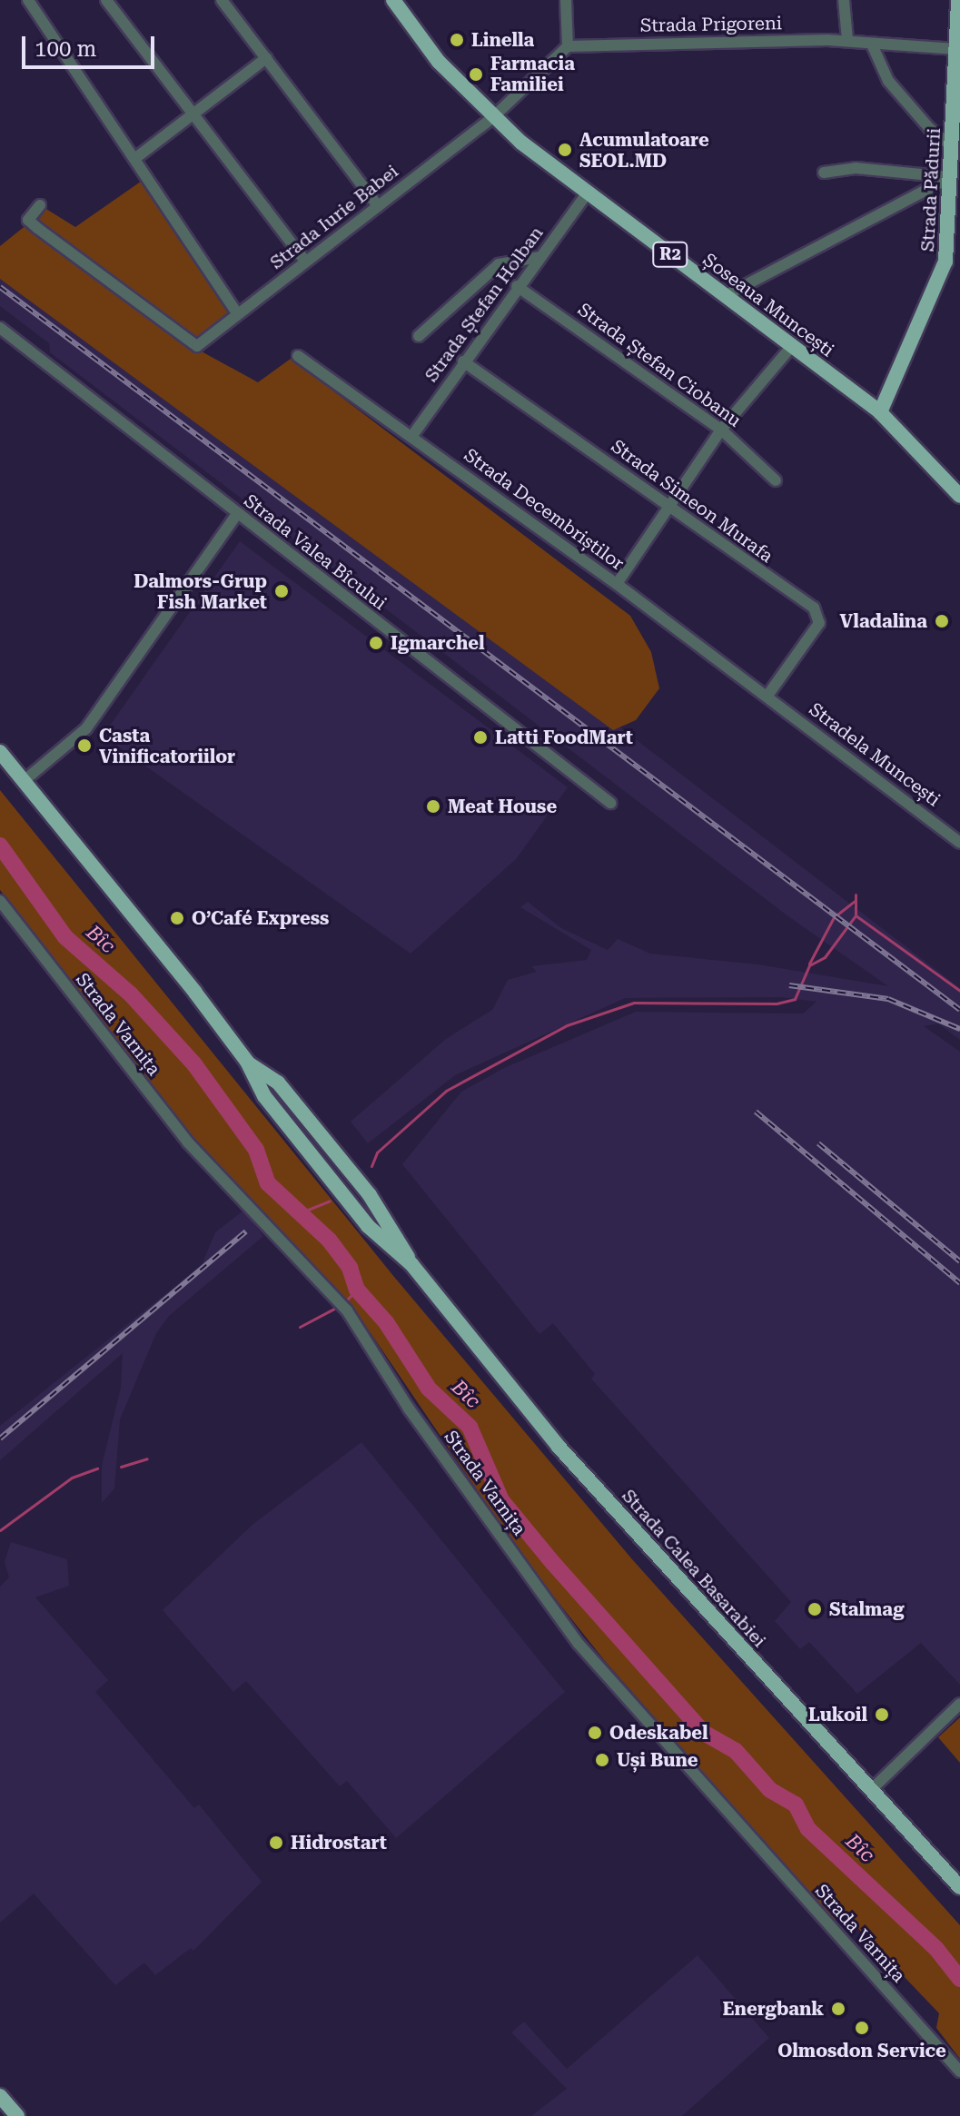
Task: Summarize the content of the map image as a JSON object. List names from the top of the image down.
{
  "streets": {
    "main road": [
      "Strada Pădurii",
      "R2",
      "Șoseaua Muncești",
      "Strada Calea Basarabiei"
    ],
    "street": [
      "Strada Prigoreni",
      "Strada Iurie Babei",
      "Strada Ștefan Holban",
      "Strada Ștefan Ciobanu",
      "Strada Simeon Murafa",
      "Strada Decembriștilor",
      "Strada Valea Bîcului",
      "Stradela Muncești",
      "Strada Varnița"
    ]
  },
  "crossings": [
    ["Strada Prigoreni", "Strada Pădurii"],
    ["Strada Pădurii", "Șoseaua Muncești"],
    ["Strada Iurie Babei", "Șoseaua Muncești"],
    ["Strada Ștefan Holban", "Șoseaua Muncești"],
    ["Strada Ștefan Holban", "Strada Ștefan Ciobanu"],
    ["Strada Ștefan Holban", "Strada Simeon Murafa"],
    ["Strada Ștefan Holban", "Strada Decembriștilor"],
    ["Strada Simeon Murafa", "Strada Decembriștilor"],
    ["Strada Simeon Murafa", "Stradela Muncești"],
    ["Strada Decembriștilor", "Stradela Muncești"]
  ],
  "water": ["Bîc"],
  "places": [
    "Linella",
    "Farmacia Familiei",
    "Acumulatoare SEOL.MD",
    "Dalmors-Grup Fish Market",
    "Vladalina",
    "Igmarchel",
    "Latti FoodMart",
    "Casta Vinificatoriilor",
    "Meat House",
    "O’Café Express",
    "Stalmag",
    "Lukoil",
    "Odeskabel",
    "Uși Bune",
    "Hidrostart",
    "Energbank",
    "Olmosdon Service"
  ],
  "scale_bar": "100 m"
}
